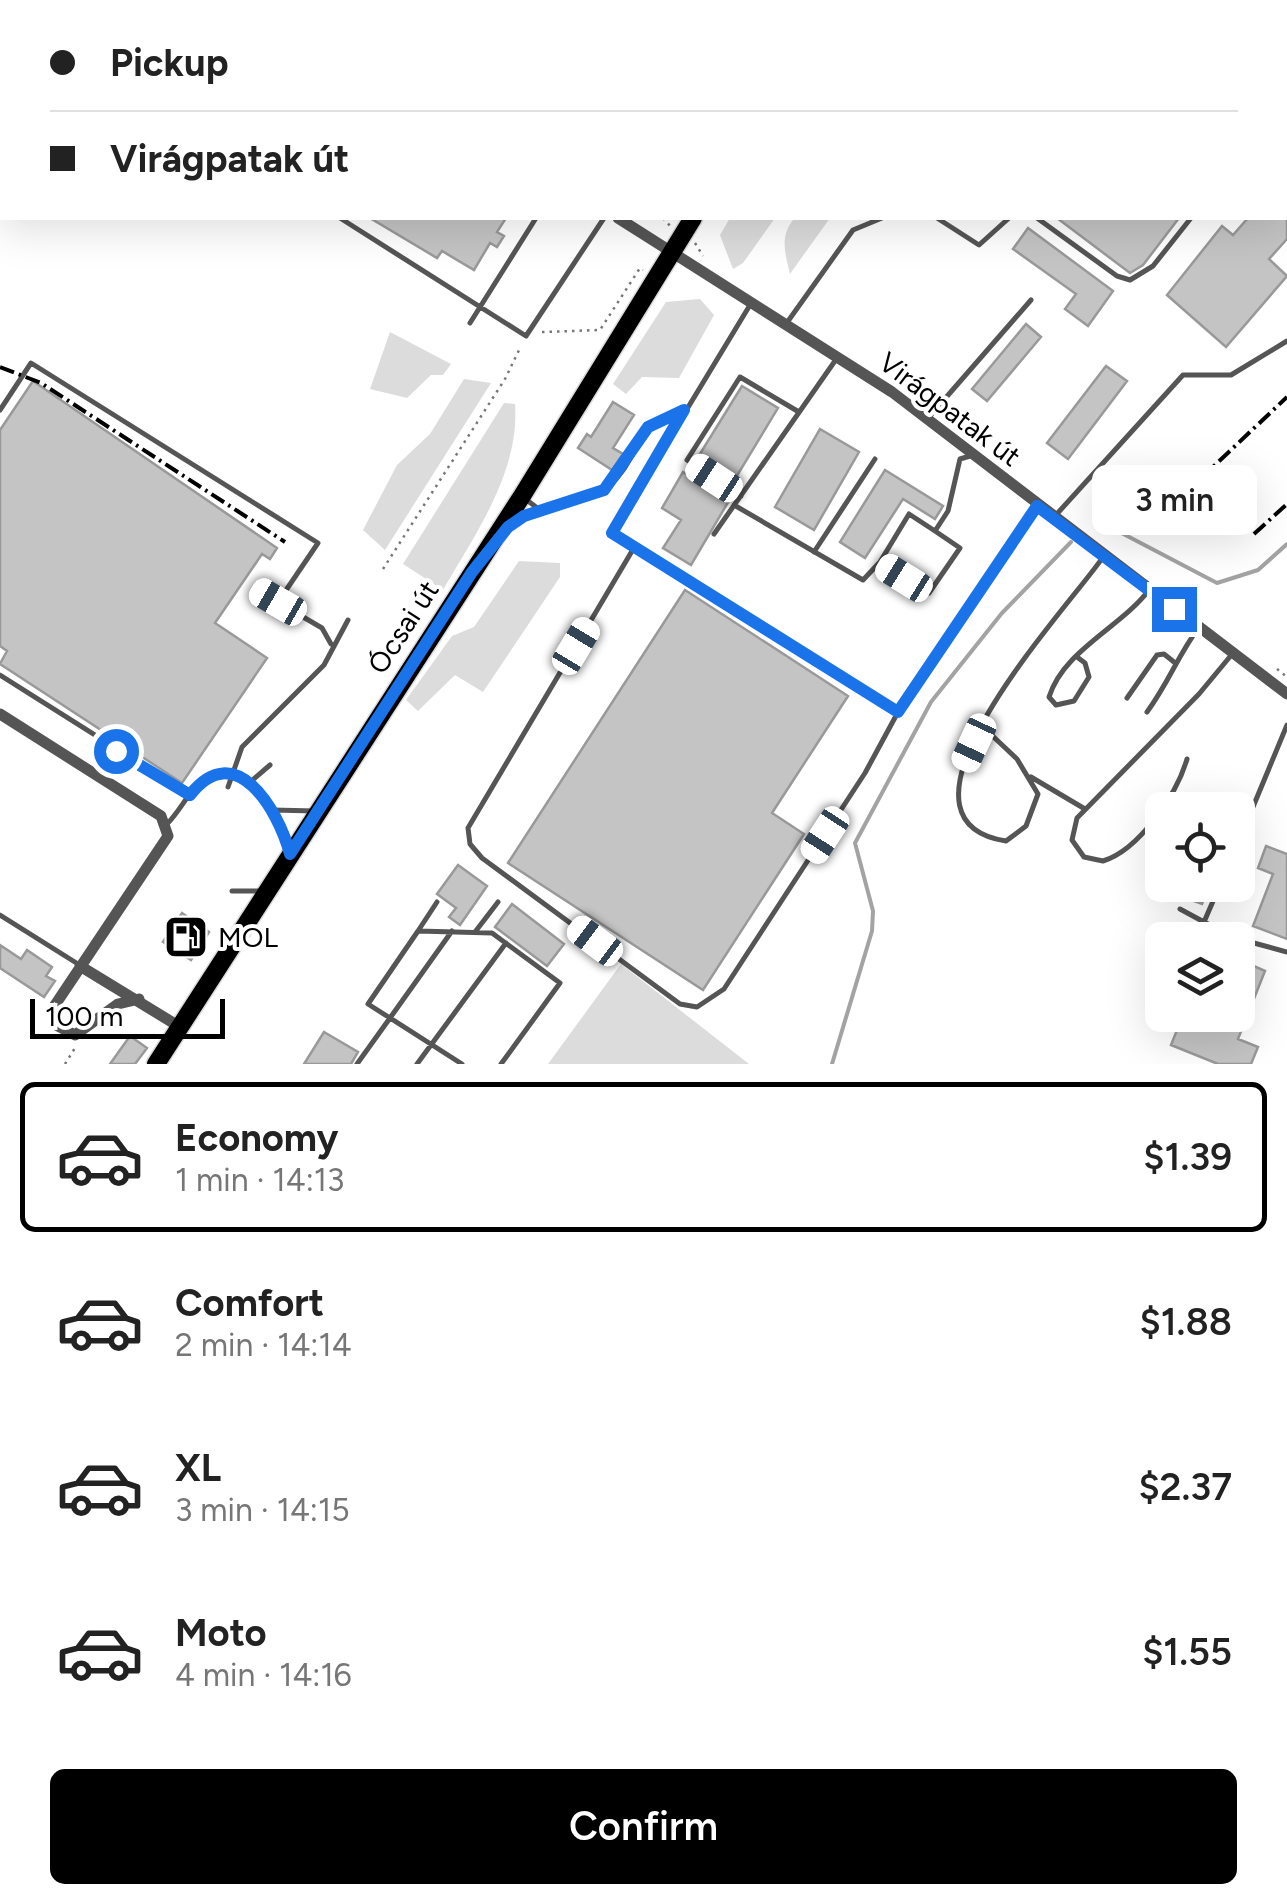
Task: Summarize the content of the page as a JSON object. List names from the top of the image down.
{
  "streets": {
    "main road": ["Ócsai út"],
    "street": ["Virágpatak út"]
  },
  "crossings": [
    ["Virágpatak út", "Ócsai út"]
  ],
  "places": {
    "fuel station": ["MOL"]
  },
  "scale_bar": "100 m",
  "page": {
    "banner": ["Pickup", "Virágpatak út"],
    "bubble": "3 min",
    "scale": "100 m",
    "list": [
      {
        "name": "Economy",
        "note": "1 min · 14:13",
        "value": "$1.39"
      },
      {
        "name": "Comfort",
        "note": "2 min · 14:14",
        "value": "$1.88"
      },
      {
        "name": "XL",
        "note": "3 min · 14:15",
        "value": "$2.37"
      },
      {
        "name": "Moto",
        "note": "4 min · 14:16",
        "value": "$1.55"
      }
    ],
    "buttons": "Confirm"
  }
}
